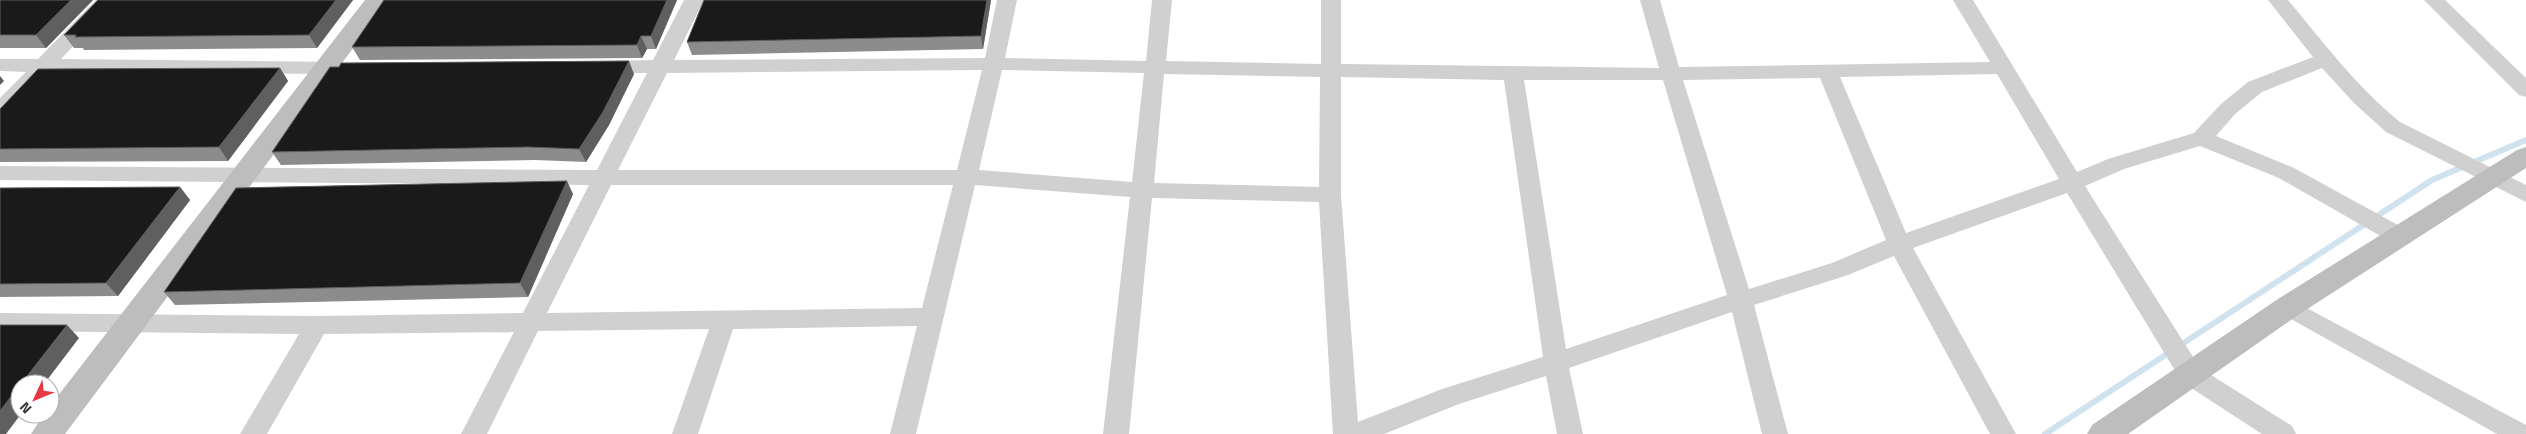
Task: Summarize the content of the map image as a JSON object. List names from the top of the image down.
{
  "north": "bottom left"
}
